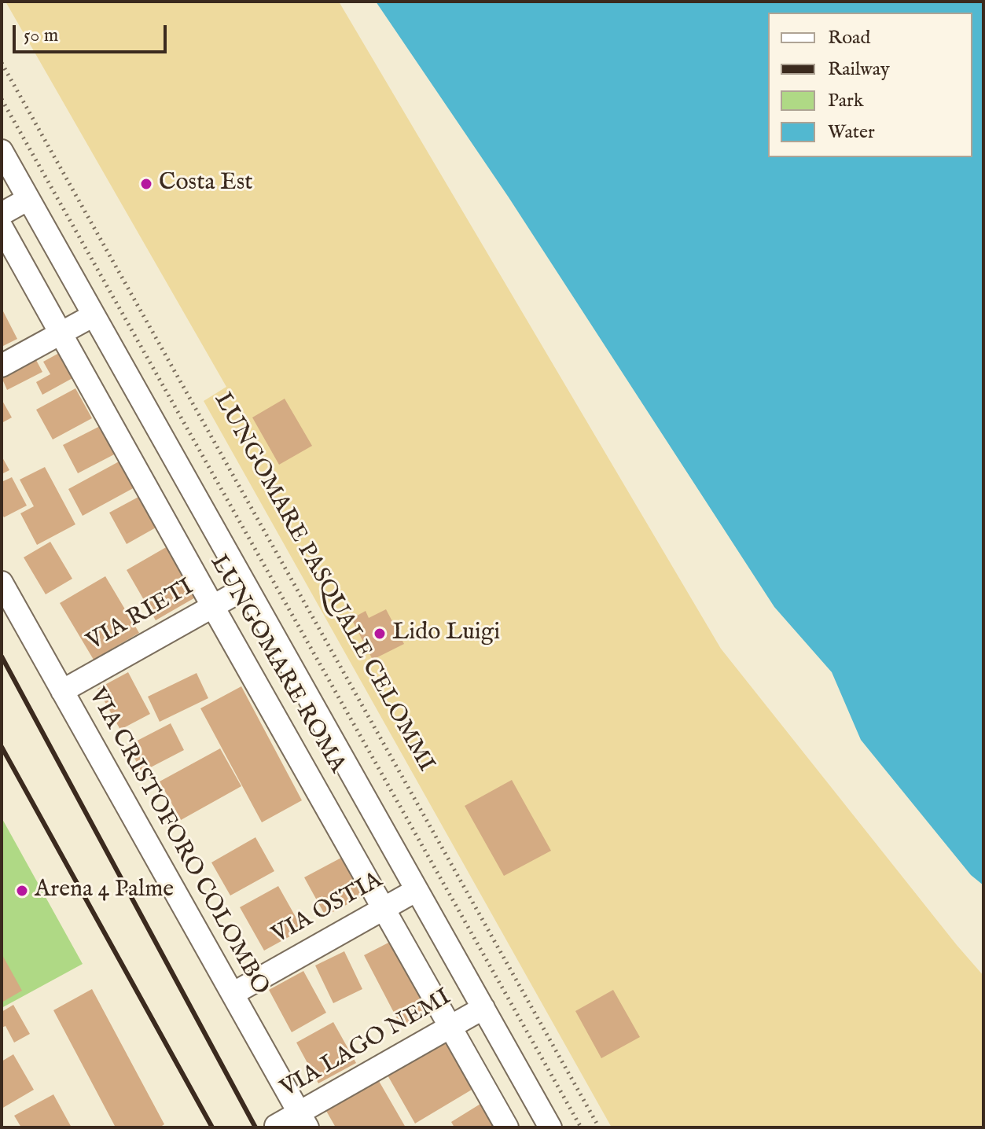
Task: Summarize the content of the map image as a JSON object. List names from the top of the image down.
{
  "streets": {
    "street": [
      "VIA RIETI",
      "LUNGOMARE ROMA",
      "VIA CRISTOFORO COLOMBO",
      "VIA OSTIA",
      "VIA LAGO NEMI"
    ],
    "path": ["LUNGOMARE PASQUALE CELOMMI"]
  },
  "crossings": [
    ["VIA RIETI", "LUNGOMARE ROMA"],
    ["VIA RIETI", "VIA CRISTOFORO COLOMBO"],
    ["LUNGOMARE ROMA", "VIA OSTIA"],
    ["LUNGOMARE ROMA", "VIA LAGO NEMI"],
    ["VIA CRISTOFORO COLOMBO", "VIA OSTIA"],
    ["VIA CRISTOFORO COLOMBO", "VIA LAGO NEMI"]
  ],
  "places": ["Costa Est", "Lido Luigi", "Arena 4 Palme"],
  "legend": [
    "Road",
    "Railway",
    "Park",
    "Water"
  ],
  "scale_bar": "50 m"
}
